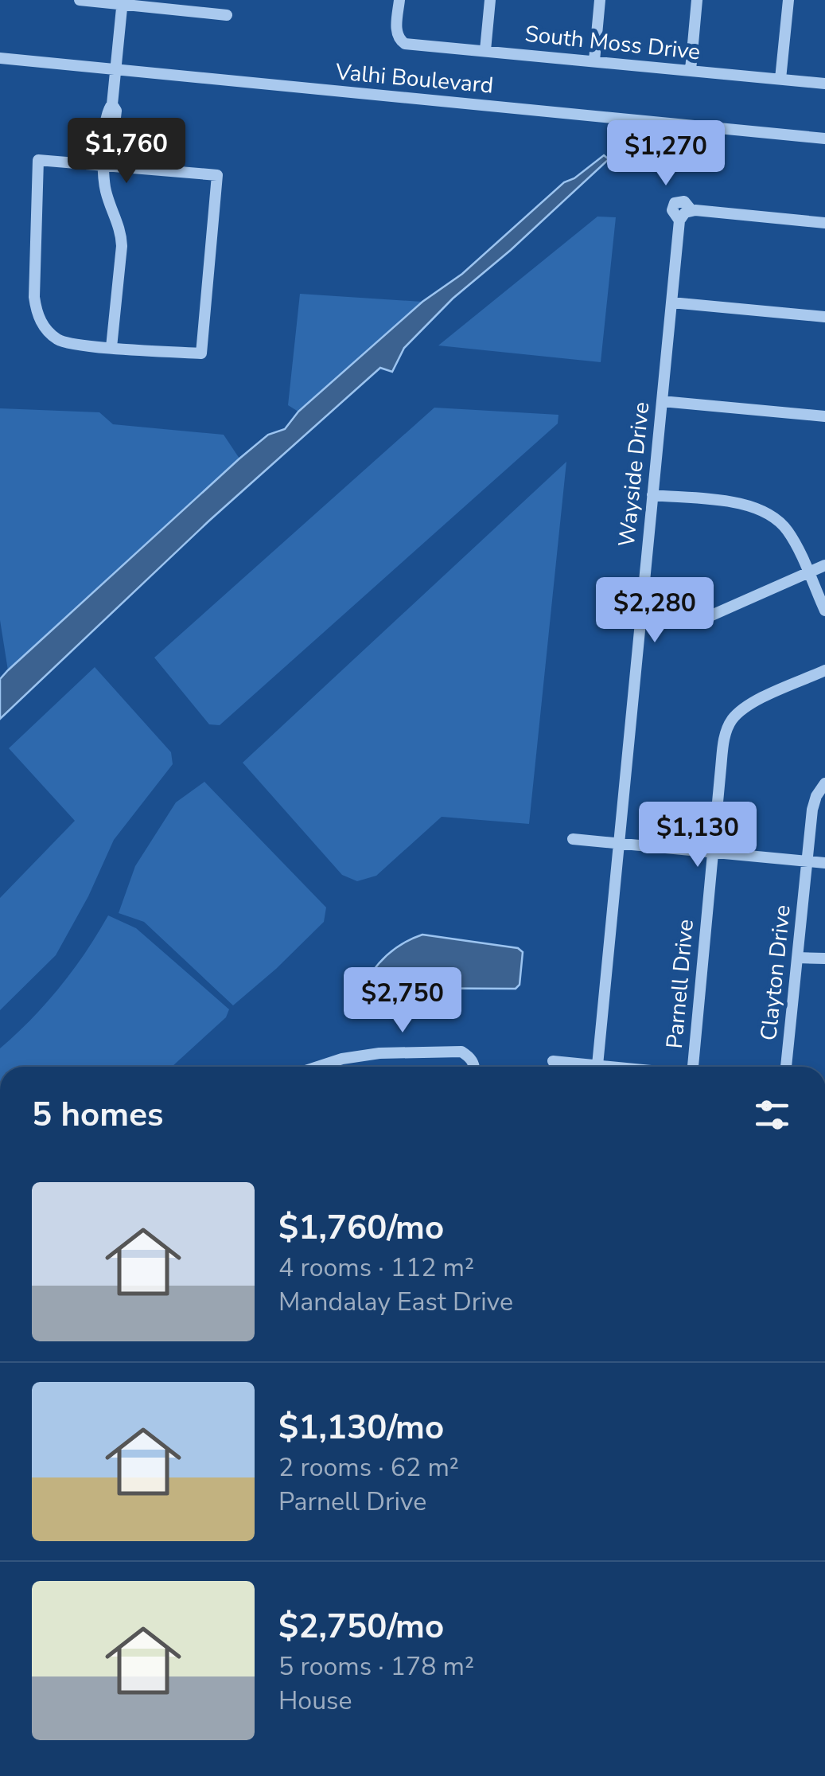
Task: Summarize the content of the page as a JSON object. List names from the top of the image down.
{
  "streets": {
    "street": [
      "South Moss Drive",
      "Valhi Boulevard",
      "Wayside Drive",
      "Clayton Drive",
      "Parnell Drive"
    ]
  },
  "page": {
    "price": [
      "$1,760",
      "$1,270",
      "$2,280",
      "$1,130",
      "$2,750"
    ],
    "heading": "5 homes",
    "list": [
      {
        "name": "$1,760/mo",
        "note": "4 rooms · 112 m² · Mandalay East Drive"
      },
      {
        "name": "$1,130/mo",
        "note": "2 rooms · 62 m² · Parnell Drive"
      },
      {
        "name": "$2,750/mo",
        "note": "5 rooms · 178 m² · House"
      }
    ]
  }
}
